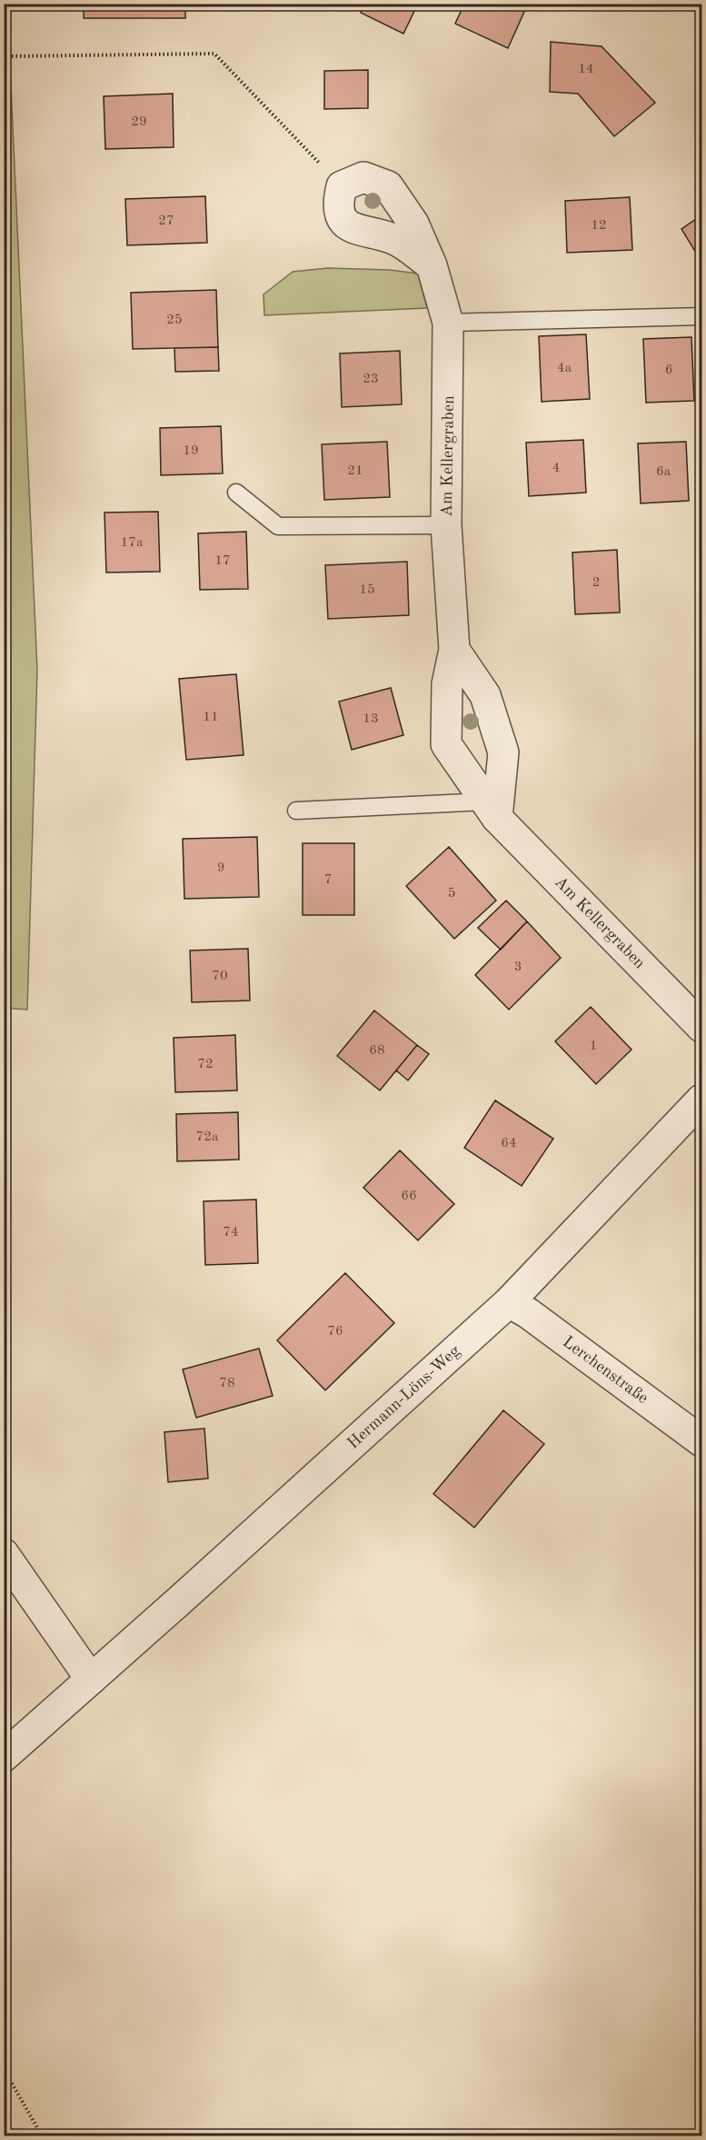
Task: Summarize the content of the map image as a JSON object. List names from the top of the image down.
{
  "streets": {
    "street": ["Am Kellergraben", "Lerchenstraße", "Hermann-Löns-Weg"]
  },
  "crossings": [
    ["Lerchenstraße", "Hermann-Löns-Weg"]
  ],
  "house_numbers": [
    "14",
    "29",
    "27",
    "12",
    "25",
    "4a",
    "6",
    "23",
    "19",
    "4",
    "21",
    "6a",
    "17a",
    "17",
    "2",
    "15",
    "11",
    "13",
    "9",
    "7",
    "5",
    "3",
    "70",
    "1",
    "68",
    "72",
    "72a",
    "64",
    "66",
    "74",
    "76",
    "78"
  ]
}
